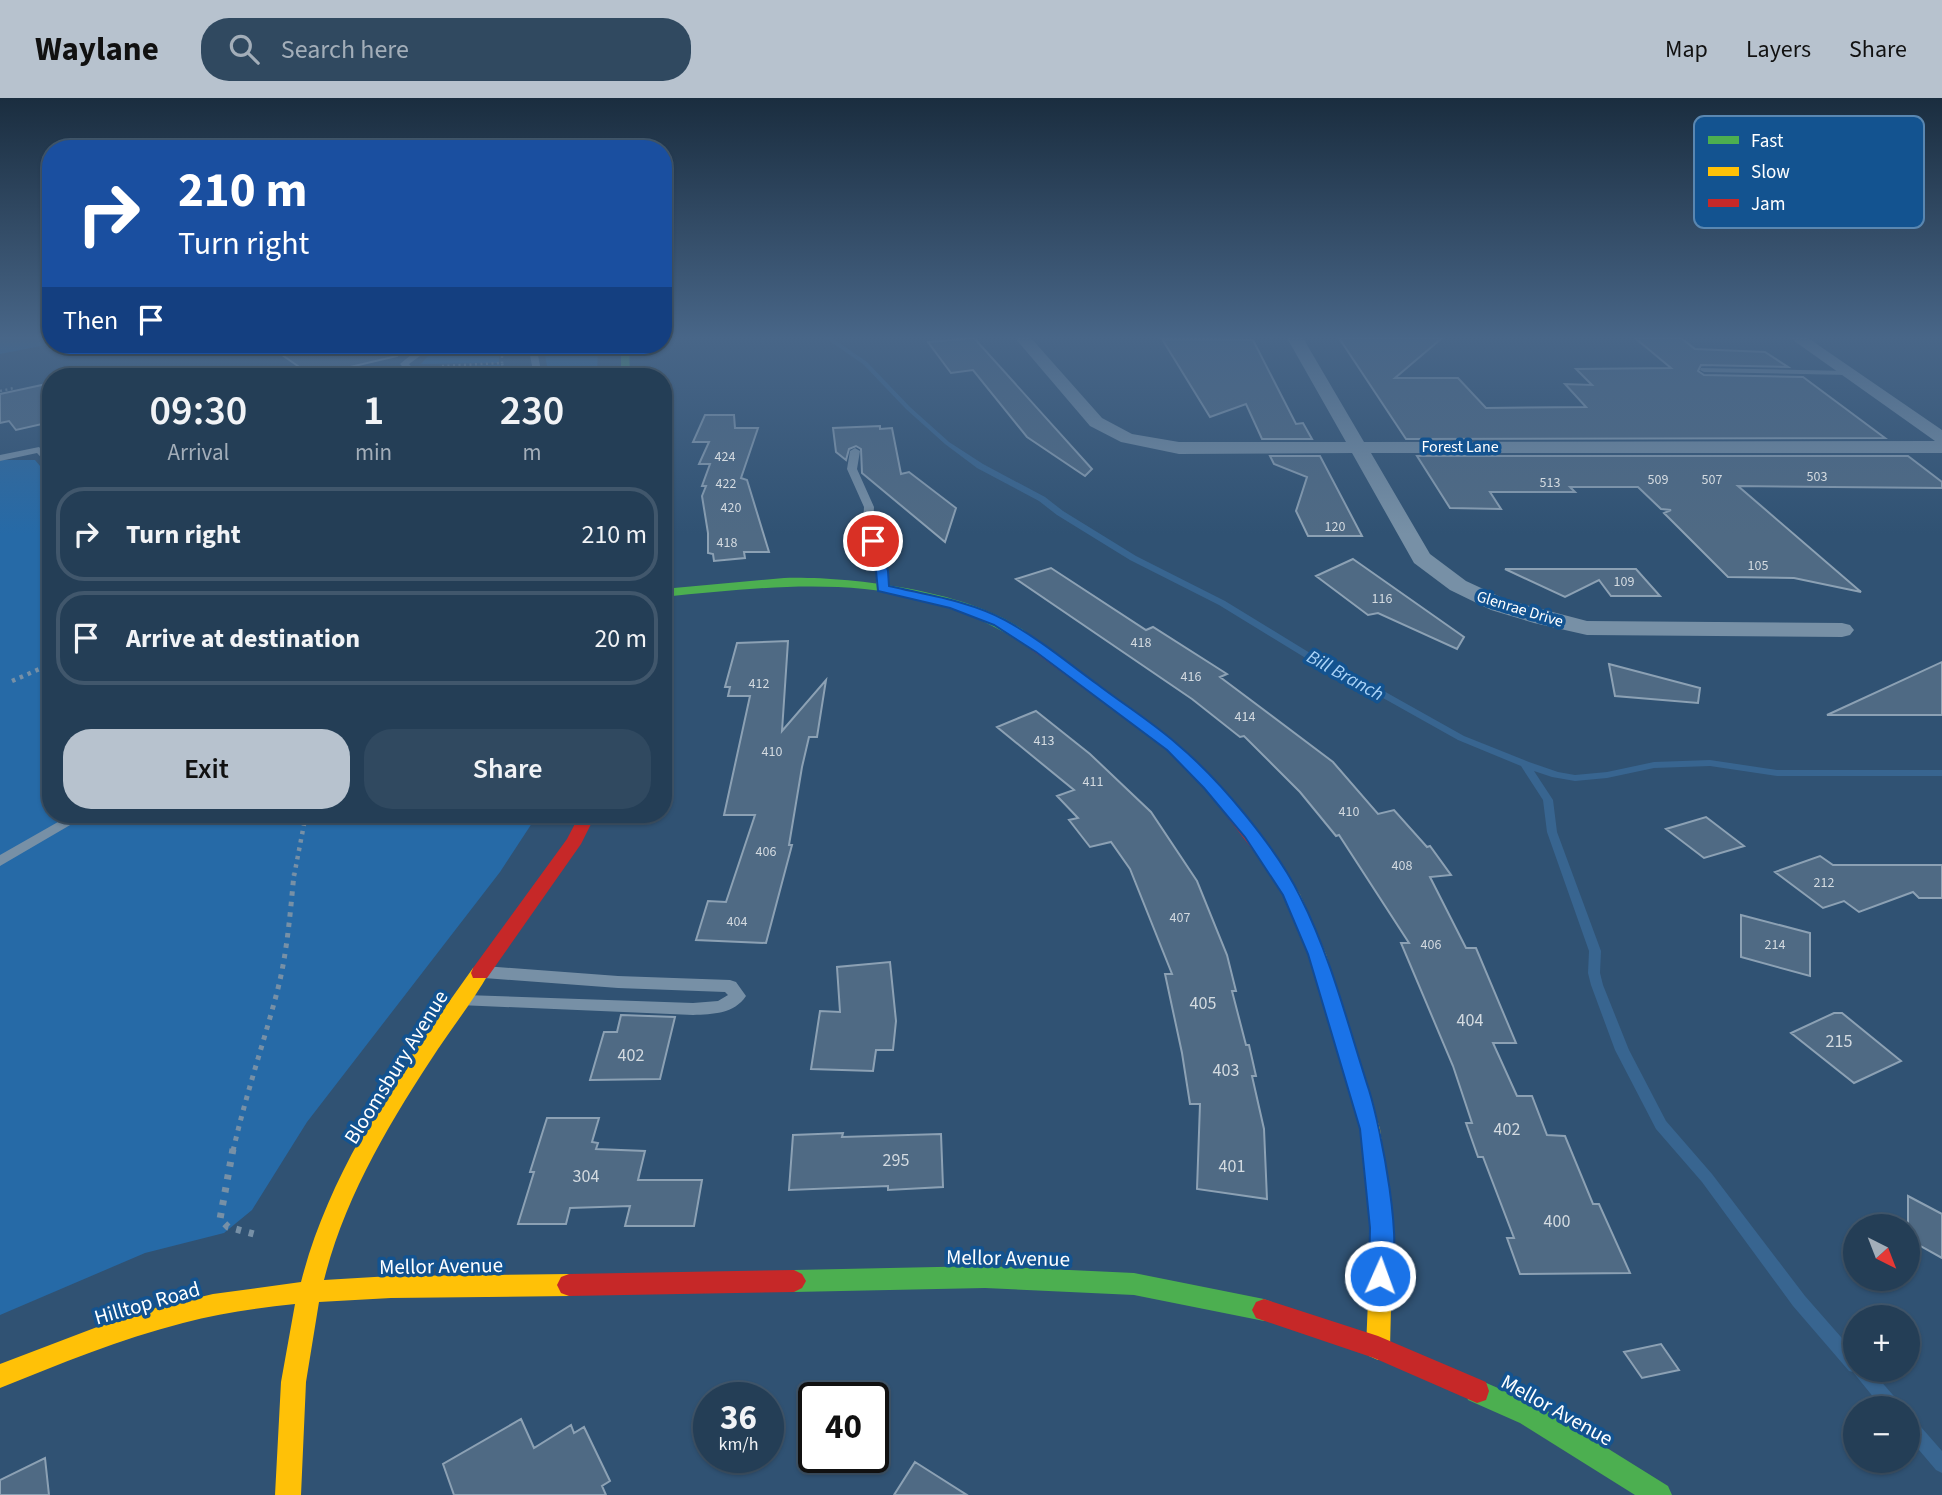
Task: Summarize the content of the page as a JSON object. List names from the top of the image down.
{
  "streets": {
    "street": [
      "Forest Lane",
      "Glenrae Drive",
      "Bloomsbury Avenue",
      "Mellor Avenue",
      "Hilltop Road"
    ]
  },
  "crossings": [
    ["Forest Lane", "Glenrae Drive"],
    ["Bloomsbury Avenue", "Mellor Avenue"],
    ["Bloomsbury Avenue", "Hilltop Road"],
    ["Mellor Avenue", "Hilltop Road"]
  ],
  "water": ["Bill Branch"],
  "house_numbers": [
    "424",
    "503",
    "509",
    "507",
    "513",
    "422",
    "420",
    "120",
    "418",
    "105",
    "109",
    "116",
    "418",
    "416",
    "412",
    "414",
    "413",
    "410",
    "411",
    "410",
    "406",
    "408",
    "212",
    "407",
    "404",
    "406",
    "214",
    "405",
    "404",
    "215",
    "402",
    "403",
    "402",
    "295",
    "401",
    "304",
    "400"
  ],
  "legend": ["Fast", "Slow", "Jam"],
  "north": "bottom right",
  "page": {
    "header": "Waylane",
    "search": "Search here",
    "nav": ["Map", "Layers", "Share"],
    "turn": ["210 m", "Turn right"],
    "then": "Then",
    "eta": [
      "09:30",
      "Arrival",
      "1",
      "min",
      "230",
      "m"
    ],
    "list": [
      {
        "name": "Turn right",
        "value": "210 m"
      },
      {
        "name": "Arrive at destination",
        "value": "20 m"
      }
    ],
    "buttons": ["Exit", "Share"],
    "map_buttons": ["+", "−"],
    "speed": "36 km/h",
    "limit": "40"
  }
}
